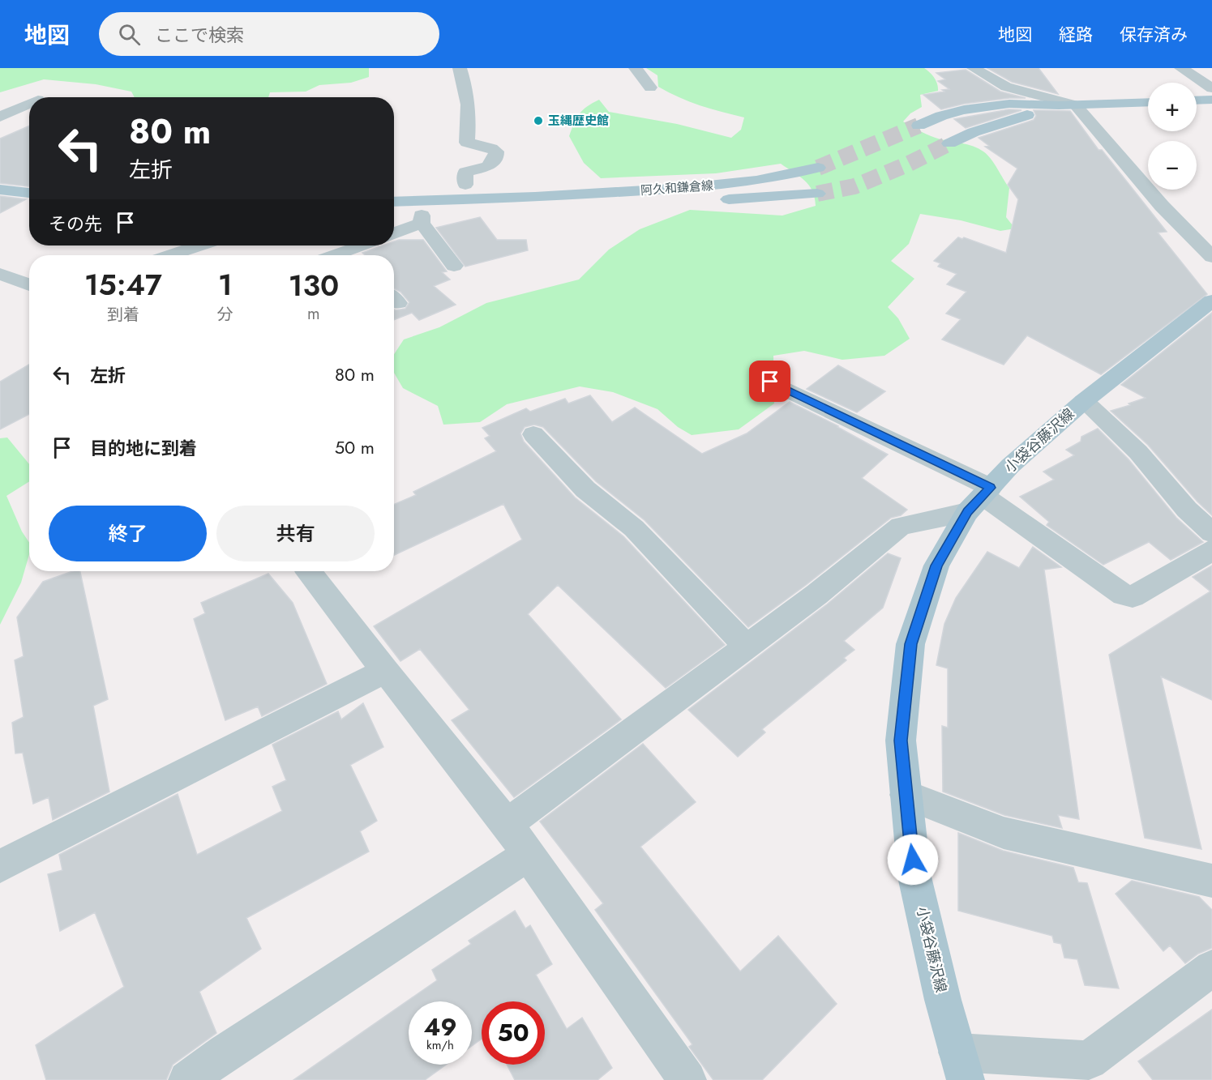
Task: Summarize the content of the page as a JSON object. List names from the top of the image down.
{
  "streets": {
    "main road": ["阿久和鎌倉線", "小袋谷藤沢線"]
  },
  "places": ["玉縄歴史館"],
  "page": {
    "header": "地図",
    "search": "ここで検索",
    "nav": ["地図", "経路", "保存済み"],
    "map_buttons": ["+", "−"],
    "turn": ["80 m", "左折"],
    "then": "その先",
    "eta": [
      "15:47",
      "到着",
      "1",
      "分",
      "130",
      "m"
    ],
    "list": [
      {
        "name": "左折",
        "value": "80 m"
      },
      {
        "name": "目的地に到着",
        "value": "50 m"
      }
    ],
    "buttons": ["終了", "共有"],
    "speed": "49 km/h",
    "limit": "50"
  }
}
